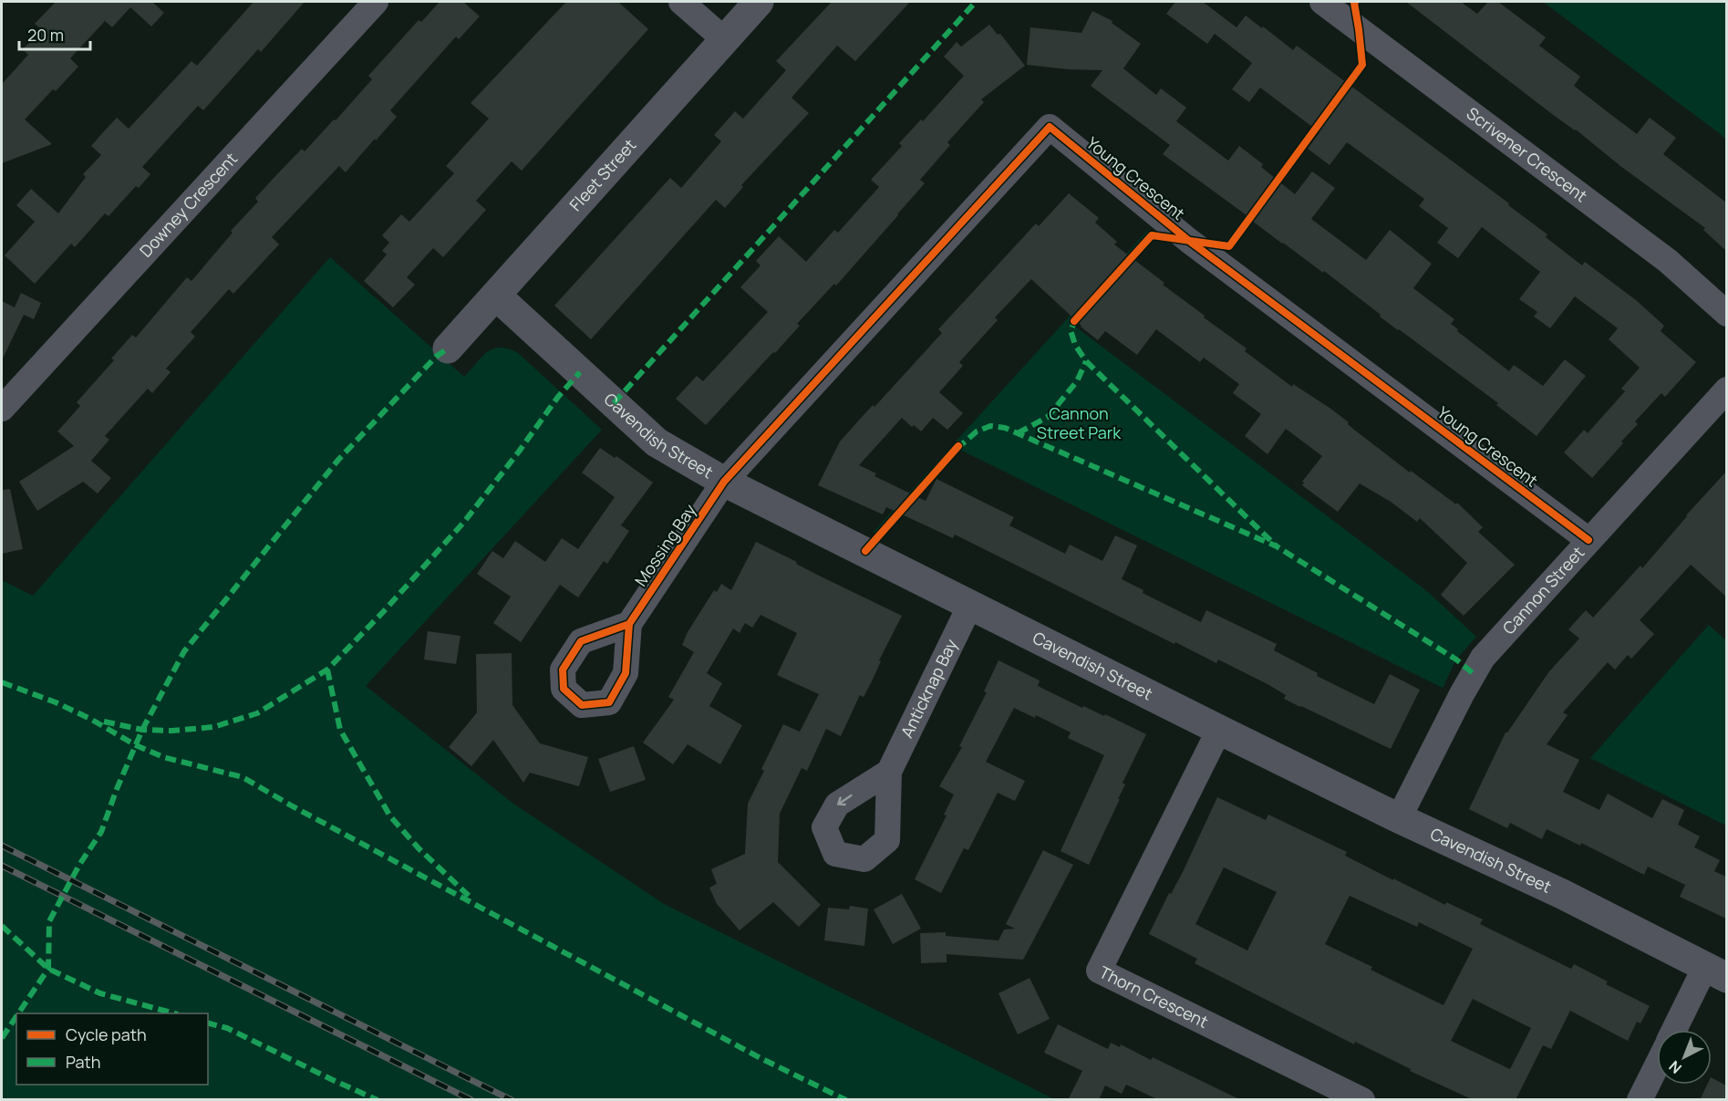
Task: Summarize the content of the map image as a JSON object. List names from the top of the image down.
{
  "streets": {
    "street": [
      "Scrivener Crescent",
      "Fleet Street",
      "Young Crescent",
      "Downey Crescent",
      "Cavendish Street",
      "Mossing Bay",
      "Cannon Street",
      "Anticknap Bay",
      "Thorn Crescent"
    ]
  },
  "crossings": [
    ["Fleet Street", "Cavendish Street"],
    ["Young Crescent", "Cavendish Street"],
    ["Young Crescent", "Mossing Bay"],
    ["Young Crescent", "Cannon Street"],
    ["Cavendish Street", "Mossing Bay"],
    ["Cavendish Street", "Cannon Street"],
    ["Cavendish Street", "Anticknap Bay"],
    ["Cavendish Street", "Thorn Crescent"]
  ],
  "parks": ["Cannon Street Park"],
  "legend": ["Cycle path", "Path"],
  "scale_bar": "20 m",
  "north": "bottom left"
}
